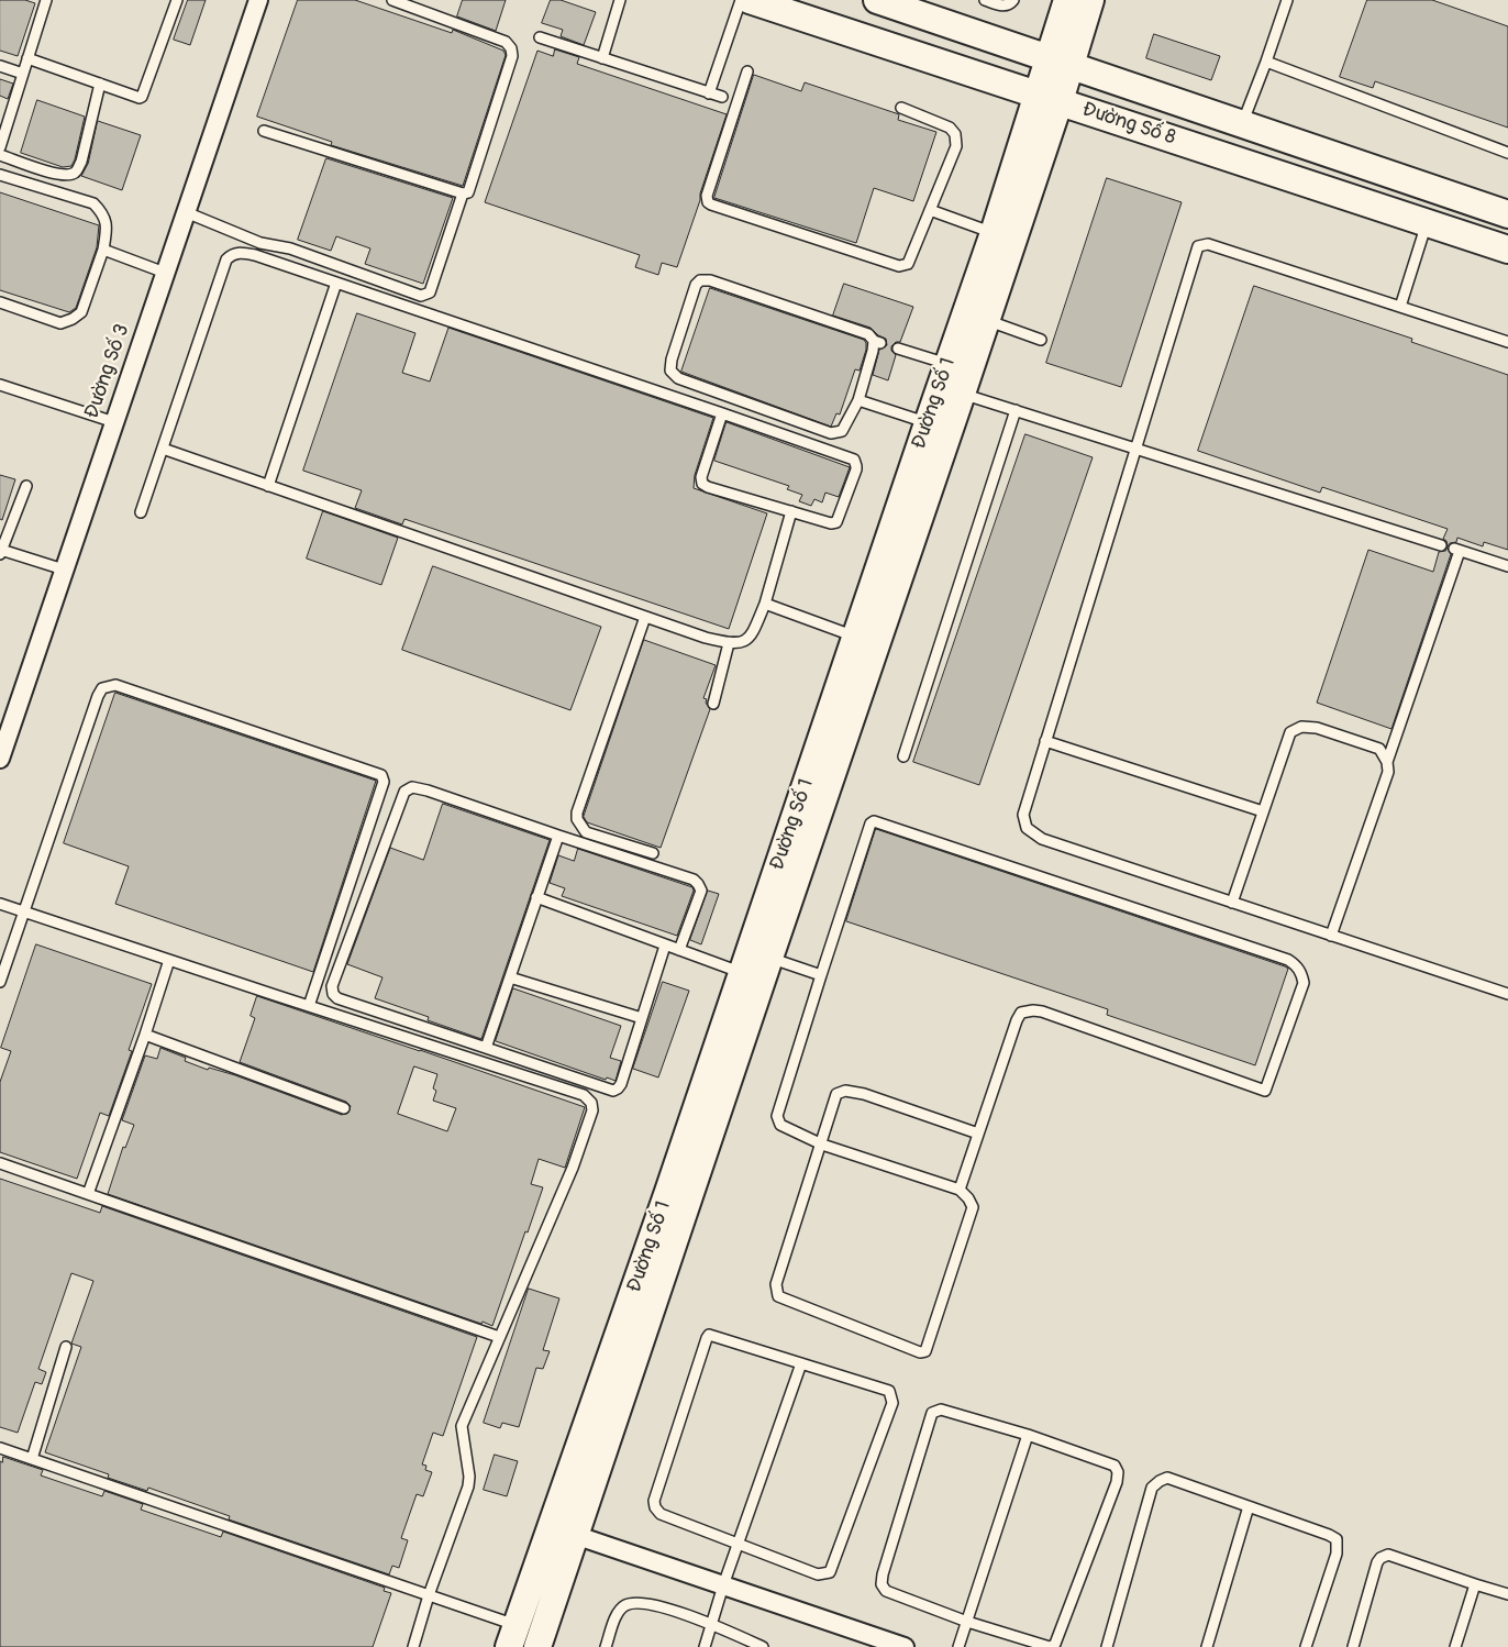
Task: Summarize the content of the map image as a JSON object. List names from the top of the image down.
{
  "streets": {
    "street": ["Đường Số 8", "Đường Số 3", "Đường Số 1"]
  },
  "crossings": [
    ["Đường Số 8", "Đường Số 1"]
  ]
}
